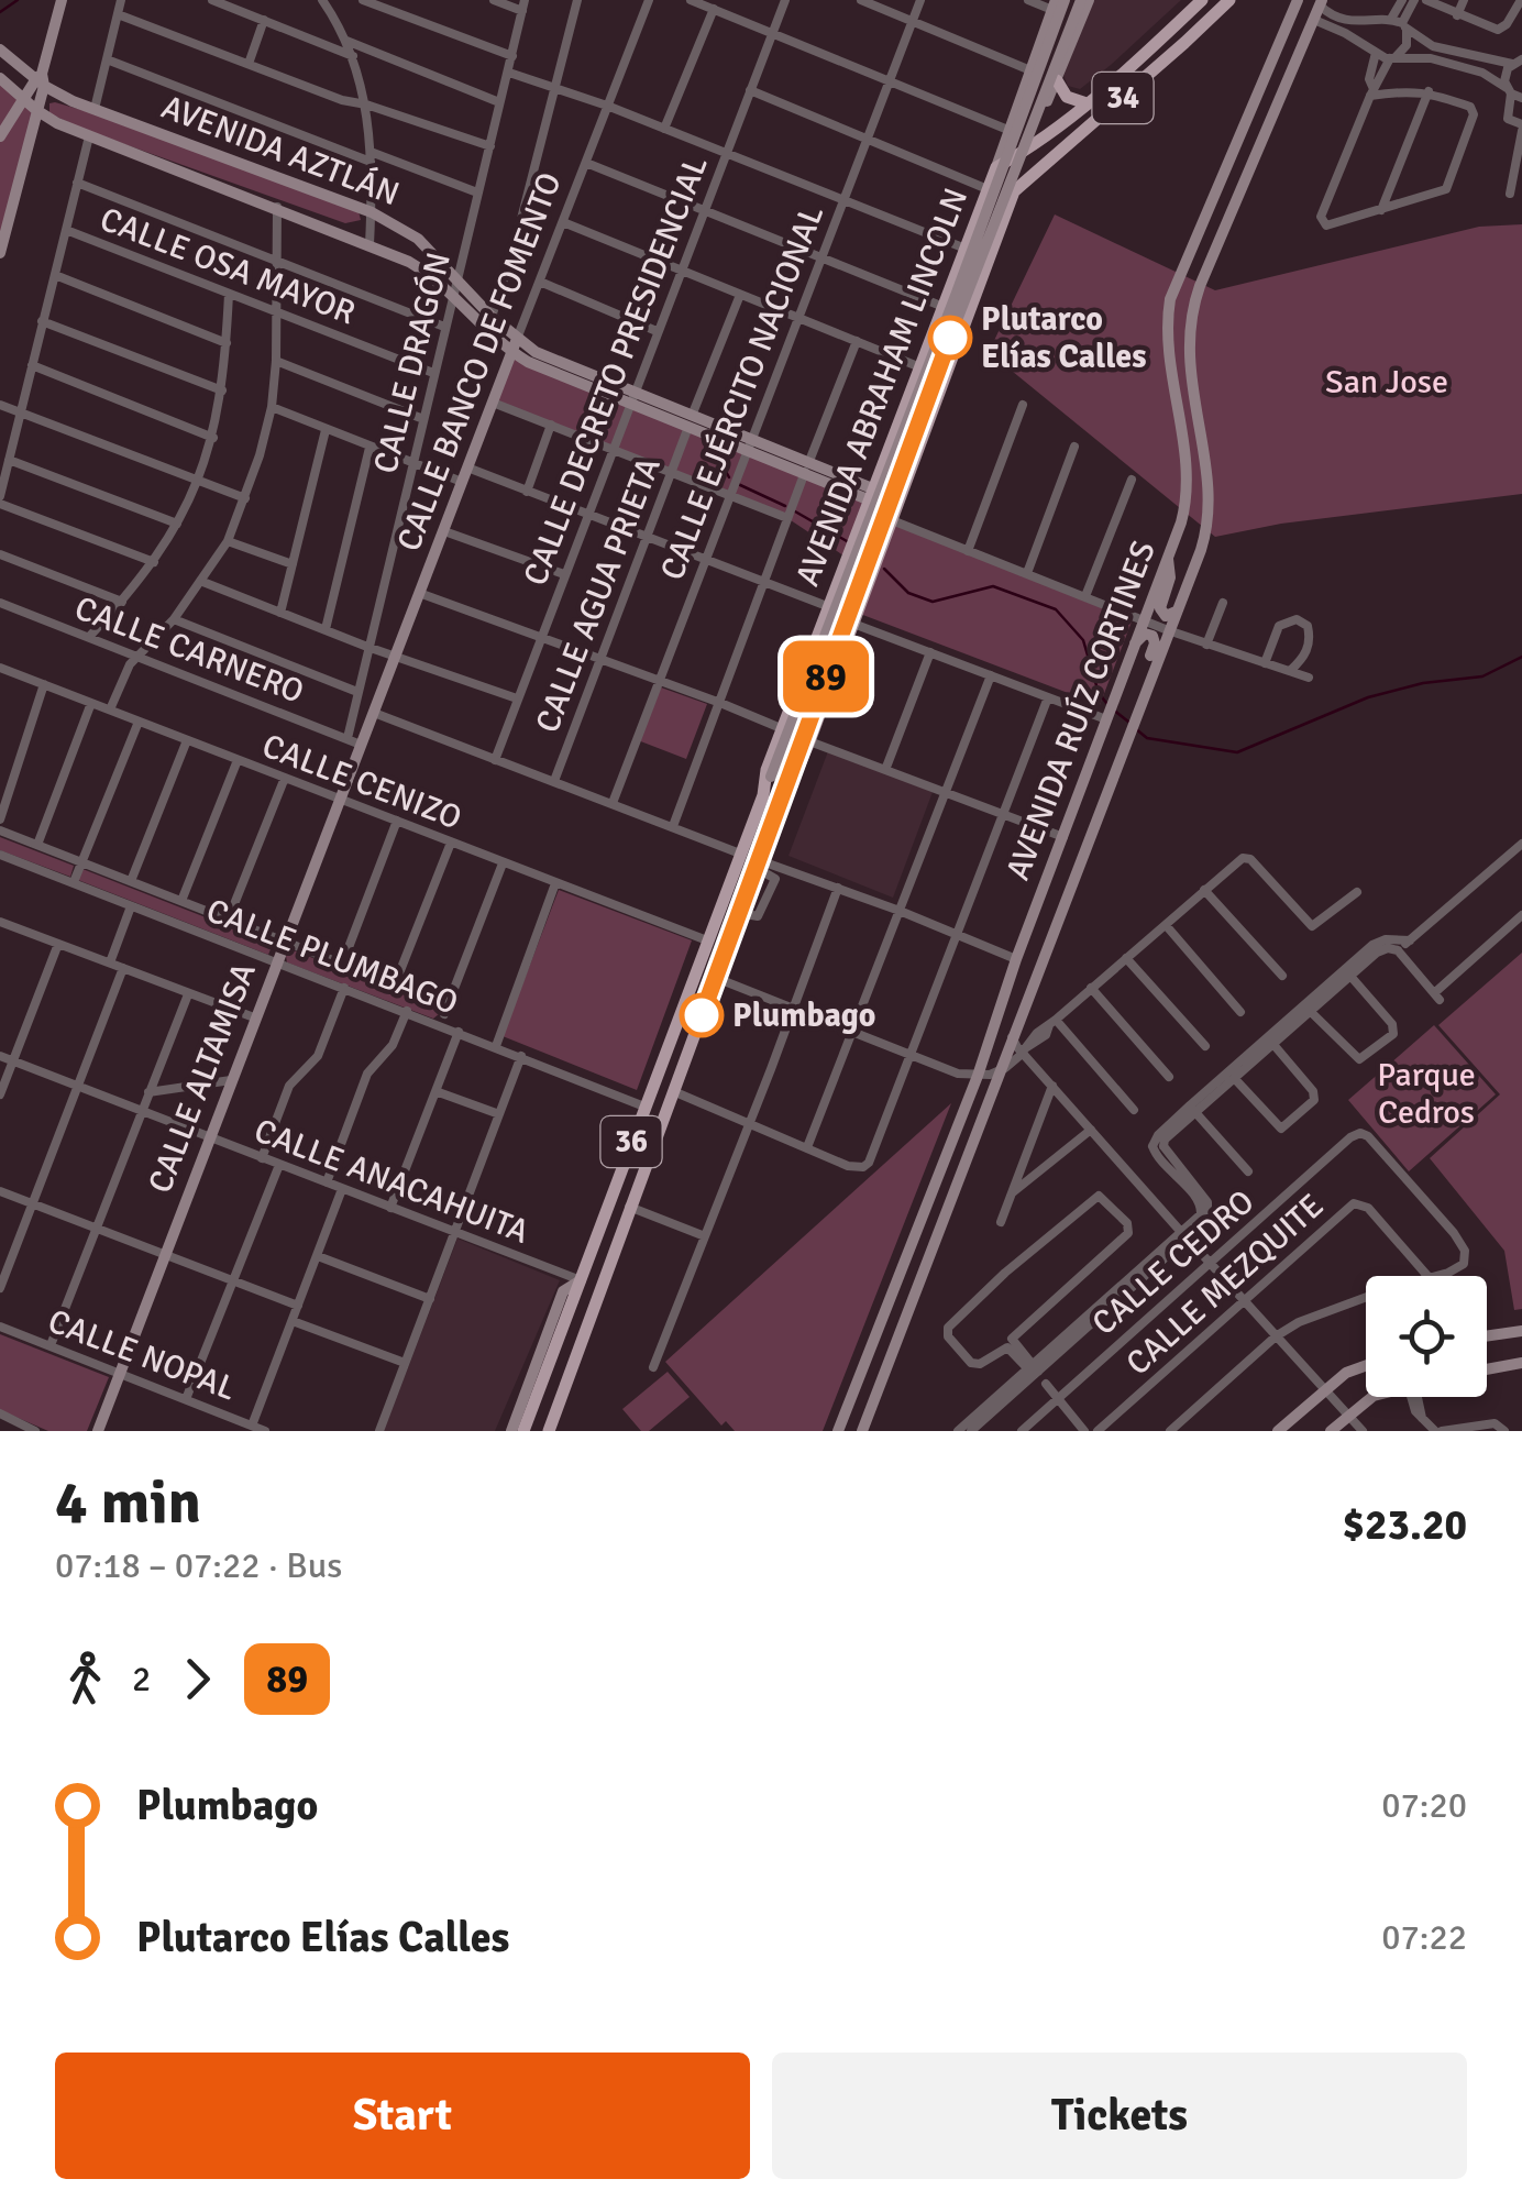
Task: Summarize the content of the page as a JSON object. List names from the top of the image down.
{
  "streets": {
    "main road": ["34", "AVENIDA ABRAHAM LINCOLN", "36"],
    "street": [
      "AVENIDA AZTLÁN",
      "CALLE OSA MAYOR",
      "CALLE BANCO DE FOMENTO",
      "CALLE DRAGÓN",
      "CALLE DECRETO PRESIDENCIAL",
      "CALLE EJÉRCITO NACIONAL",
      "CALLE AGUA PRIETA",
      "CALLE CARNERO",
      "AVENIDA RUÍZ CORTINES",
      "CALLE CENIZO",
      "CALLE PLUMBAGO",
      "CALLE ALTAMISA",
      "CALLE ANACAHUITA",
      "CALLE CEDRO",
      "CALLE MEZQUITE",
      "CALLE NOPAL"
    ]
  },
  "crossings": [
    ["34", "AVENIDA ABRAHAM LINCOLN"],
    ["AVENIDA AZTLÁN", "CALLE BANCO DE FOMENTO"],
    ["AVENIDA AZTLÁN", "CALLE DRAGÓN"],
    ["AVENIDA AZTLÁN", "CALLE DECRETO PRESIDENCIAL"],
    ["CALLE OSA MAYOR", "CALLE DRAGÓN"],
    ["CALLE BANCO DE FOMENTO", "CALLE CARNERO"],
    ["CALLE BANCO DE FOMENTO", "CALLE ALTAMISA"],
    ["CALLE DRAGÓN", "CALLE CARNERO"],
    ["AVENIDA ABRAHAM LINCOLN", "36"],
    ["CALLE CARNERO", "CALLE ALTAMISA"],
    ["CALLE CENIZO", "CALLE ALTAMISA"],
    ["CALLE CENIZO", "36"],
    ["CALLE PLUMBAGO", "CALLE ALTAMISA"],
    ["CALLE PLUMBAGO", "36"],
    ["CALLE ALTAMISA", "CALLE ANACAHUITA"],
    ["CALLE ALTAMISA", "CALLE NOPAL"],
    ["36", "CALLE ANACAHUITA"],
    ["CALLE CEDRO", "CALLE MEZQUITE"]
  ],
  "parks": ["San Jose", "Parque Cedros"],
  "places": ["Plutarco Elías Calles", "Plumbago"],
  "lines": ["bus line 89"],
  "page": {
    "on_map": "89",
    "heading": ["4 min", "07:18 – 07:22 · Bus", "$23.20"],
    "legs": ["2", "89"],
    "list": [
      {
        "name": "Plumbago",
        "value": "07:20"
      },
      {
        "name": "Plutarco Elías Calles",
        "value": "07:22"
      }
    ],
    "buttons": ["Start", "Tickets"]
  }
}
